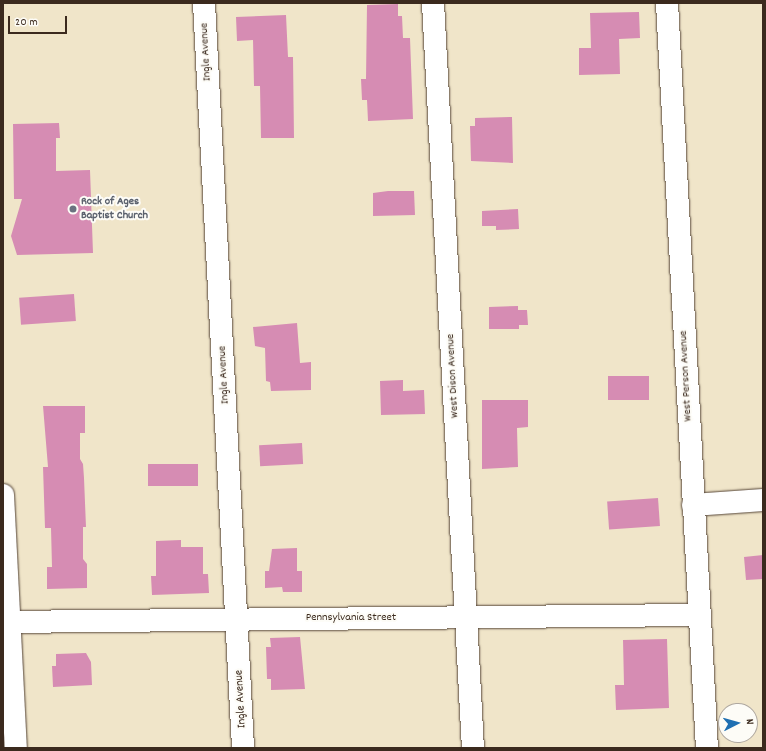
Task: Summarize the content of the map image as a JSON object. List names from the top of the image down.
{
  "streets": {
    "street": [
      "Ingle Avenue",
      "West Dison Avenue",
      "West Person Avenue",
      "Pennsylvania Street"
    ]
  },
  "crossings": [
    ["Ingle Avenue", "Pennsylvania Street"],
    ["West Dison Avenue", "Pennsylvania Street"],
    ["West Person Avenue", "Pennsylvania Street"]
  ],
  "places": ["Rock of Ages Baptist Church"],
  "scale_bar": "20 m",
  "north": "right"
}
